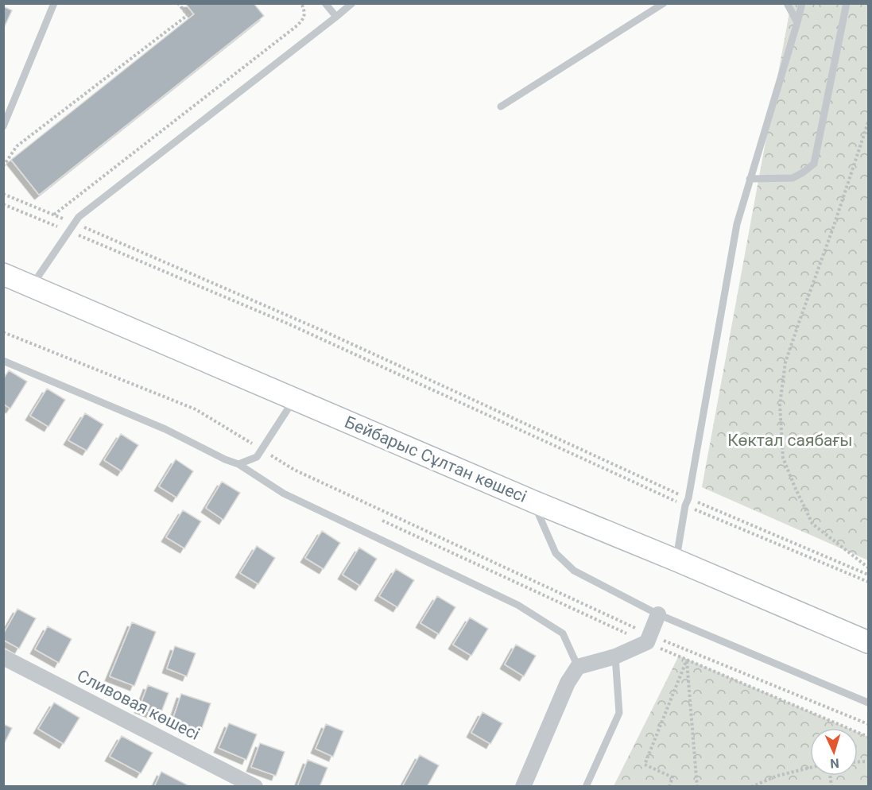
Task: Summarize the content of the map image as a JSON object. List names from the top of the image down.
{
  "streets": {
    "street": ["Бейбарыс Сұлтан көшесі", "Сливовая көшесі"]
  },
  "parks": ["Көктал саябағы"],
  "north": "bottom"
}
